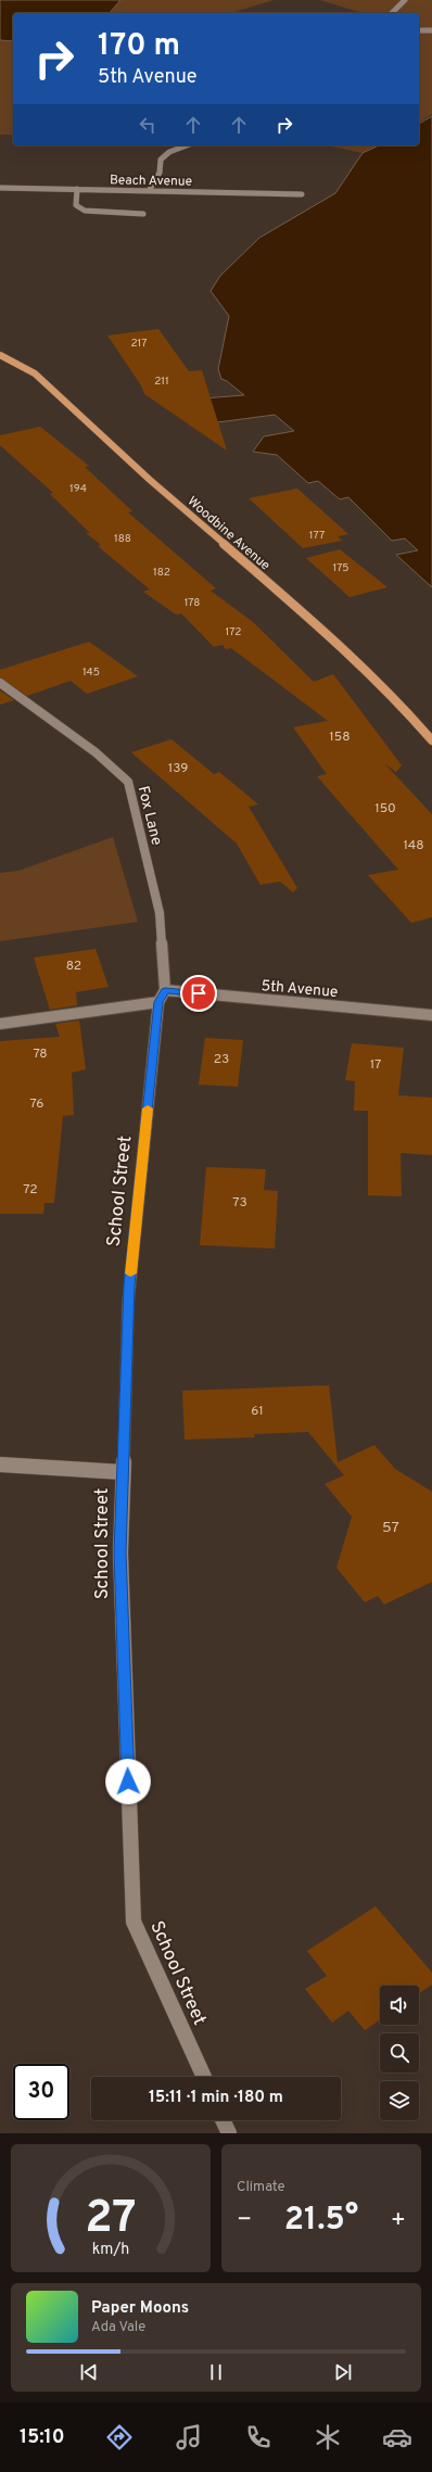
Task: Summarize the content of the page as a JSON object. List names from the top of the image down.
{
  "streets": {
    "main road": ["Woodbine Avenue"],
    "street": [
      "Beach Avenue",
      "Fox Lane",
      "5th Avenue",
      "School Street"
    ]
  },
  "crossings": [
    ["Fox Lane", "5th Avenue"],
    ["Fox Lane", "School Street"],
    ["5th Avenue", "School Street"]
  ],
  "house_numbers": [
    "217",
    "211",
    "194",
    "177",
    "188",
    "175",
    "182",
    "178",
    "172",
    "145",
    "158",
    "139",
    "150",
    "148",
    "82",
    "78",
    "23",
    "17",
    "76",
    "72",
    "73",
    "61",
    "57"
  ],
  "page": {
    "turn": ["170 m", "5th Avenue"],
    "limit": "30",
    "trip": "15:11 · 1 min · 180 m",
    "tile": "Climate",
    "heat": ["−", "21.5°", "+"],
    "song": ["Paper Moons", "Ada Vale"],
    "tabs": "15:10",
    "gauge": ["27", "km/h"]
  }
}
